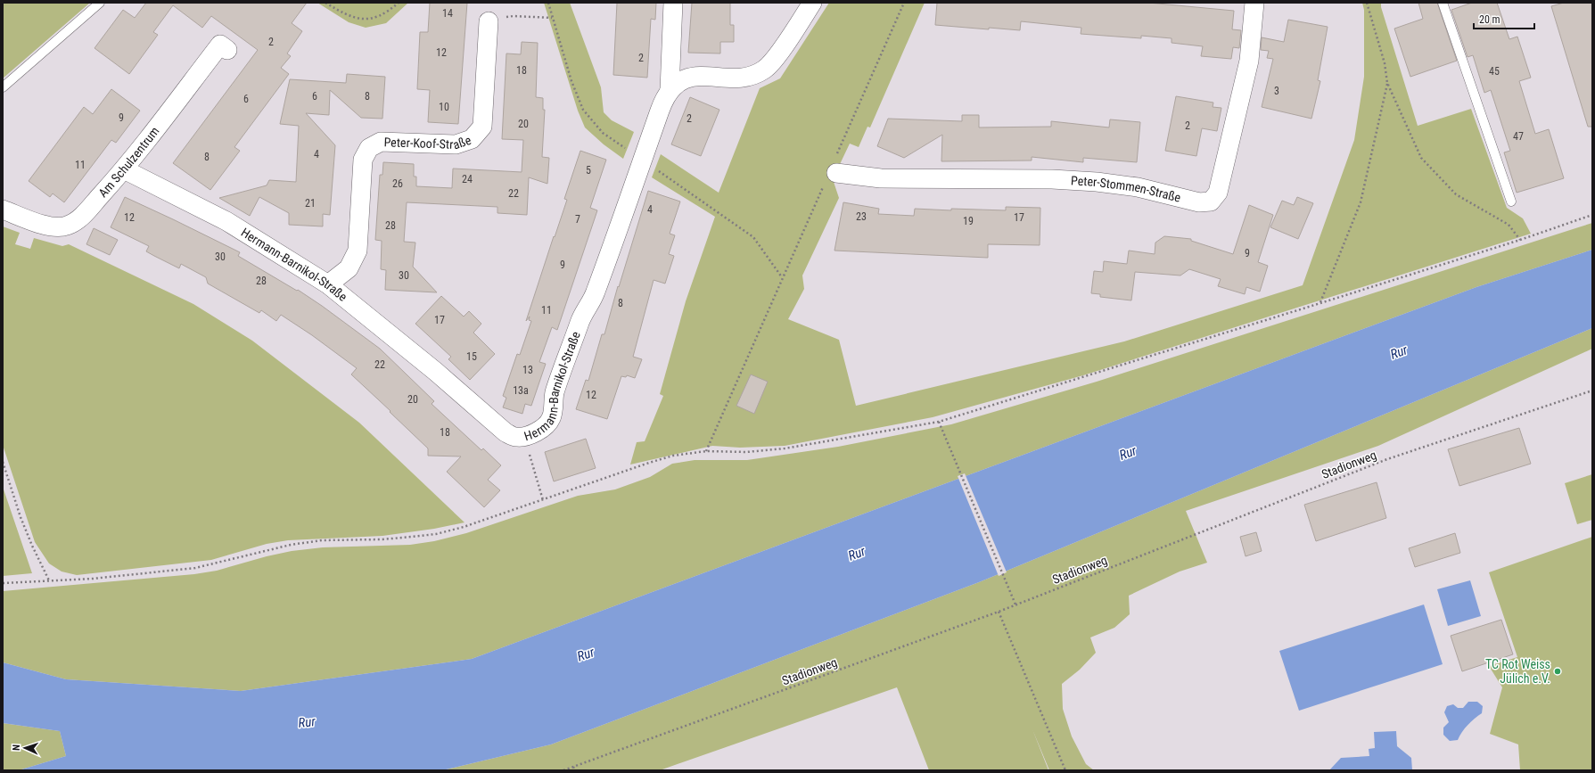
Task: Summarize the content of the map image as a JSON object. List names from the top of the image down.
{
  "streets": {
    "street": [
      "Peter-Koof-Straße",
      "Am Schulzentrum",
      "Peter-Stommen-Straße",
      "Hermann-Barnikol-Straße"
    ],
    "path": ["Stadionweg"]
  },
  "crossings": [
    ["Peter-Koof-Straße", "Hermann-Barnikol-Straße"],
    ["Am Schulzentrum", "Hermann-Barnikol-Straße"]
  ],
  "water": ["Rur"],
  "places": ["TC Rot Weiss Jülich e.V."],
  "house_numbers": [
    "14",
    "2",
    "12",
    "2",
    "18",
    "45",
    "3",
    "6",
    "8",
    "6",
    "10",
    "9",
    "2",
    "20",
    "2",
    "47",
    "4",
    "8",
    "11",
    "5",
    "24",
    "26",
    "22",
    "21",
    "4",
    "23",
    "12",
    "17",
    "7",
    "19",
    "28",
    "9",
    "30",
    "9",
    "30",
    "28",
    "8",
    "11",
    "17",
    "15",
    "22",
    "13",
    "13a",
    "12",
    "20",
    "18"
  ],
  "scale_bar": "20 m",
  "north": "left"
}
